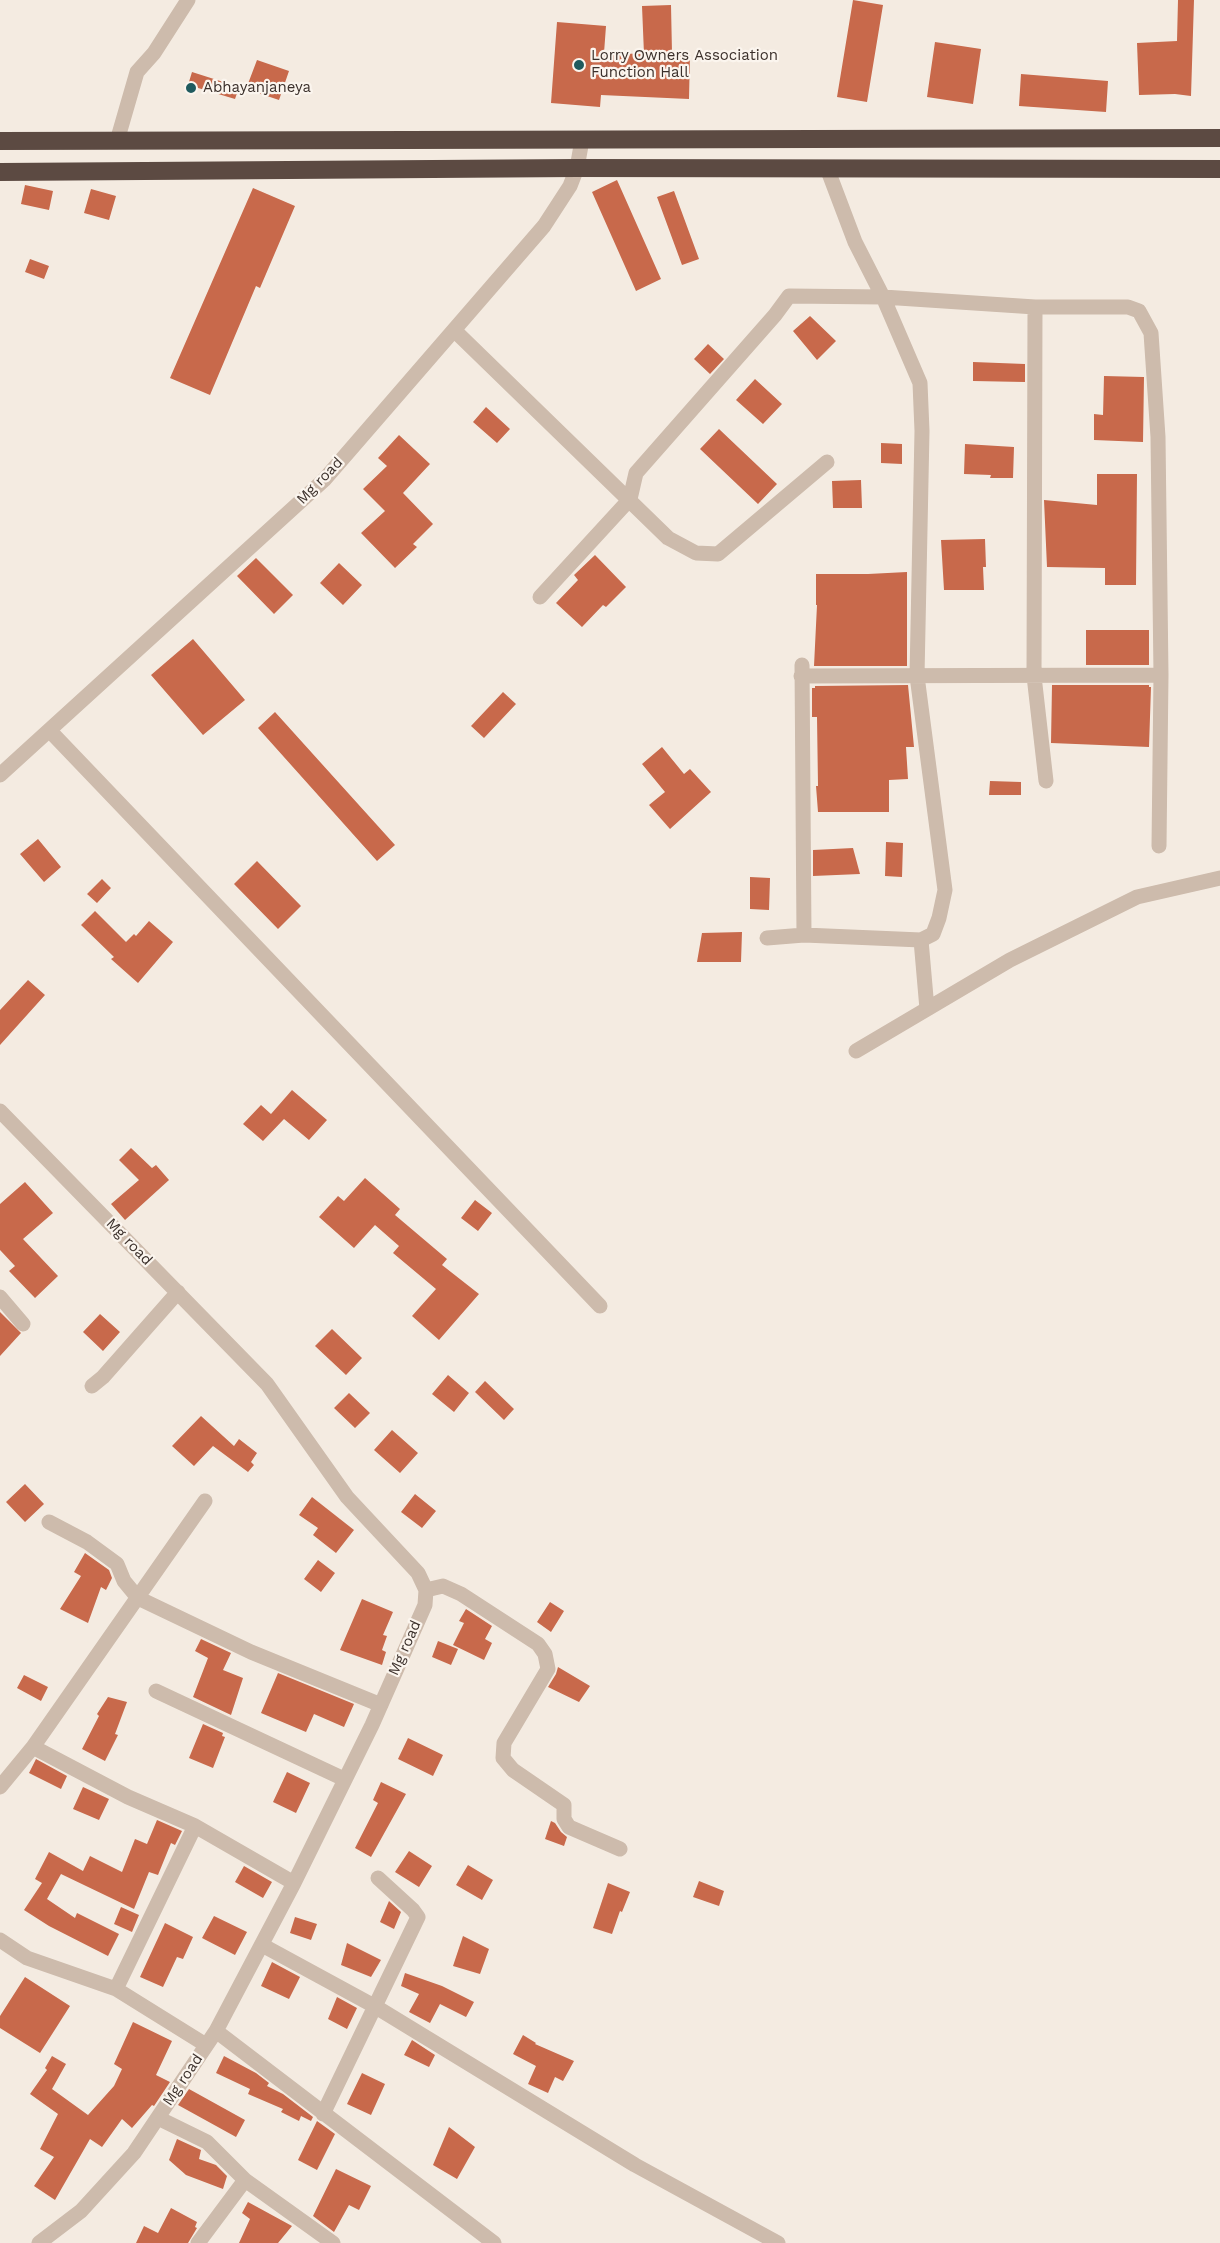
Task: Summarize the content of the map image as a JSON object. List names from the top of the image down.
{
  "streets": {
    "street": ["Mg road"]
  },
  "places": ["Lorry Owners Association Function Hall", "Abhayanjaneya"]
}
